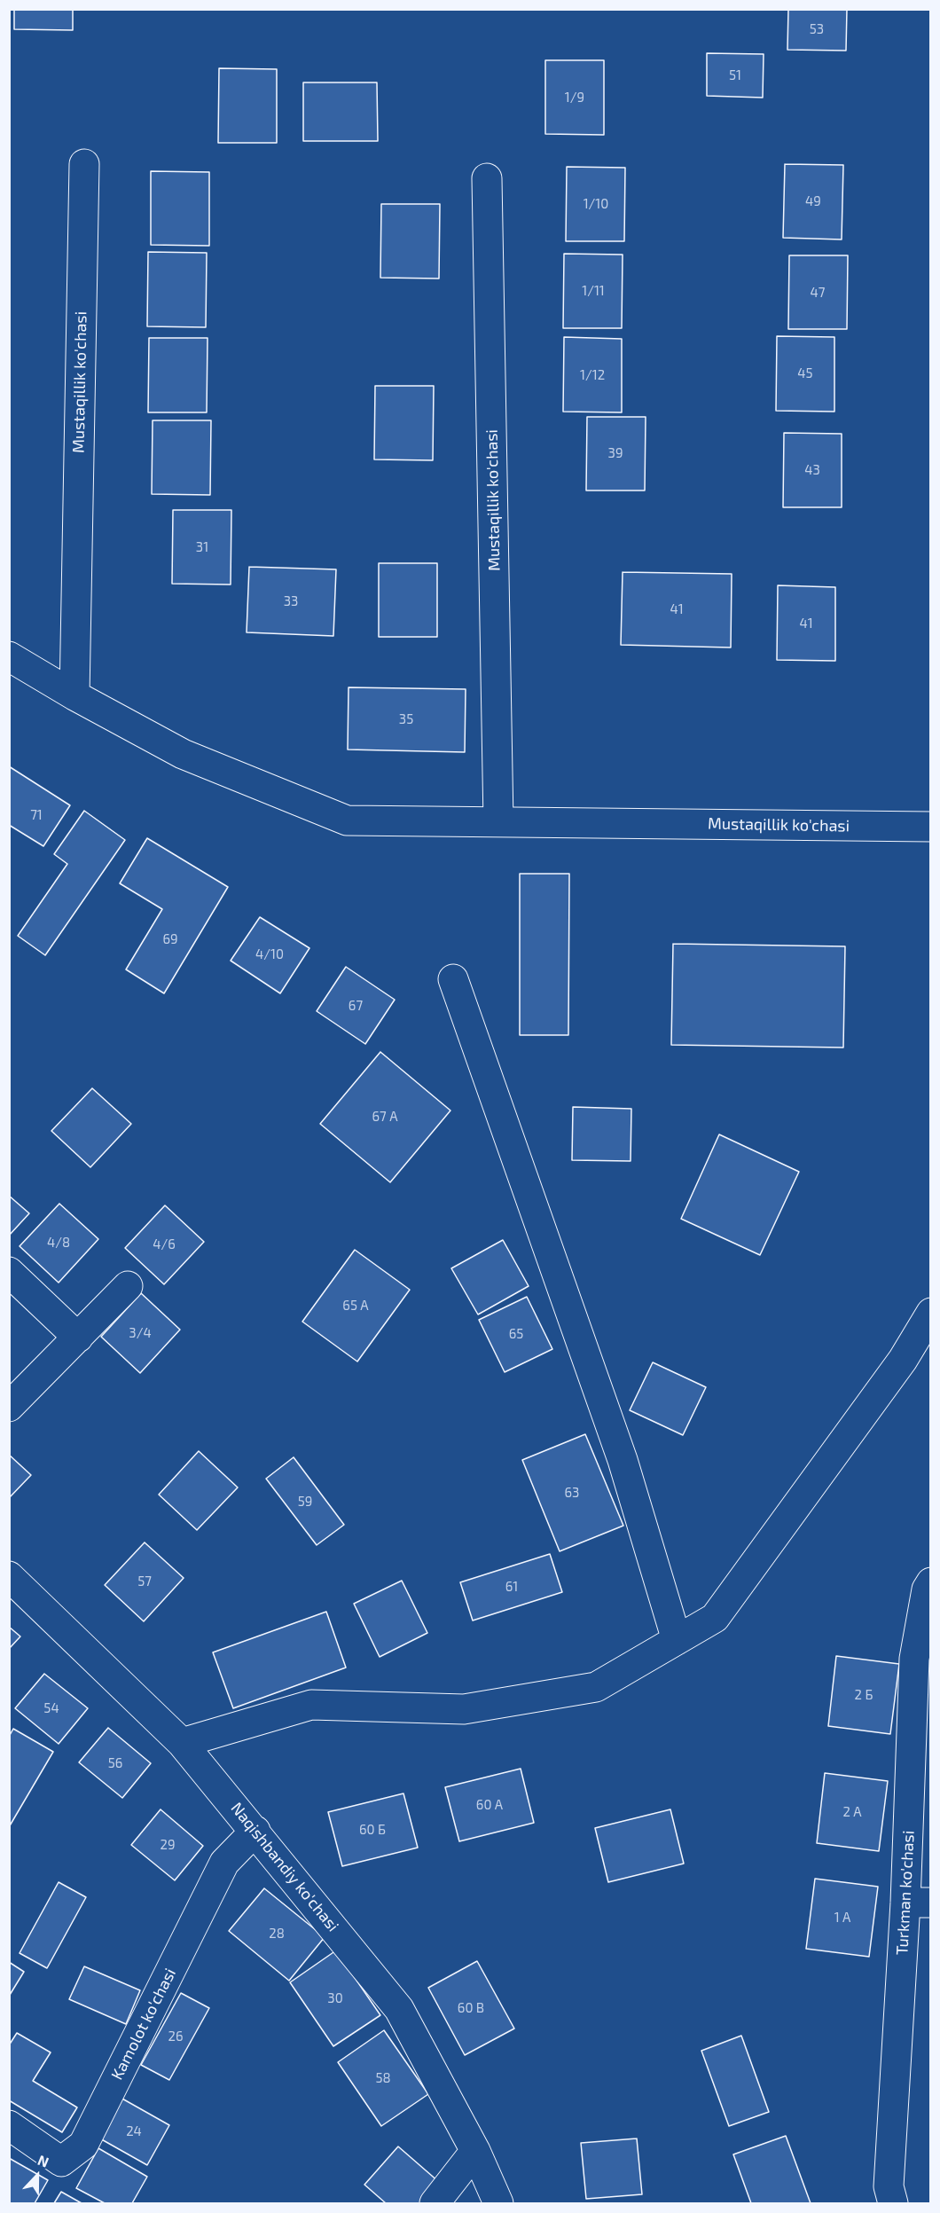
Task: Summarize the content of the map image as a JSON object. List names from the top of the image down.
{
  "streets": {
    "street": [
      "Mustaqillik ko'chasi",
      "Naqishbandiy ko'chasi",
      "Turkman ko'chasi",
      "Kamolot ko'chasi"
    ]
  },
  "crossings": [
    ["Naqishbandiy ko'chasi", "Kamolot ko'chasi"]
  ],
  "house_numbers": [
    "53",
    "51",
    "1/9",
    "49",
    "1/10",
    "1/11",
    "47",
    "45",
    "1/12",
    "39",
    "43",
    "31",
    "33",
    "41",
    "41",
    "35",
    "71",
    "69",
    "4/10",
    "67",
    "67 А",
    "4/8",
    "4/6",
    "65 А",
    "3/4",
    "65",
    "63",
    "59",
    "57",
    "61",
    "2 Б",
    "54",
    "56",
    "60 А",
    "2 А",
    "60 Б",
    "29",
    "1 А",
    "28",
    "30",
    "60 В",
    "26",
    "58",
    "24"
  ],
  "north": "top"
}
